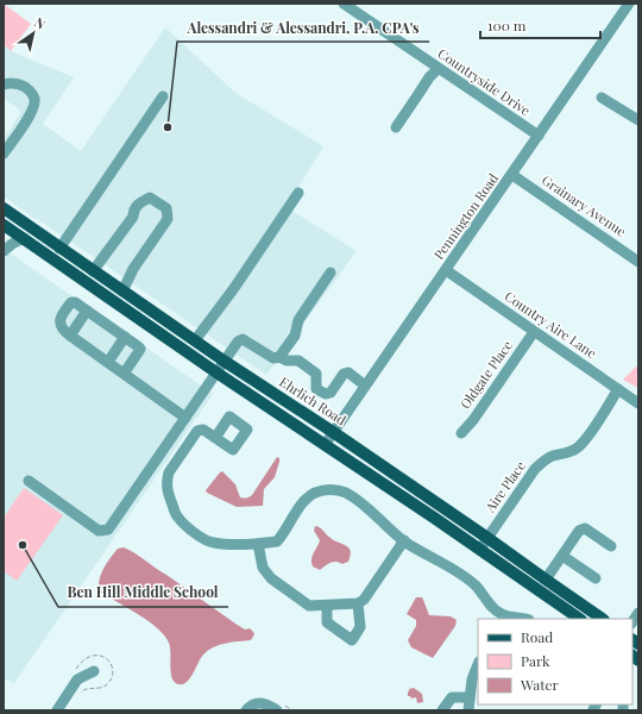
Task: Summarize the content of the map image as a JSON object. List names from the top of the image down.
{
  "streets": {
    "main road": ["Ehrlich Road"],
    "street": [
      "Countryside Drive",
      "Grainary Avenue",
      "Pennington Road",
      "Country Aire Lane",
      "Oldgate Place",
      "Aire Place"
    ]
  },
  "crossings": [
    ["Countryside Drive", "Pennington Road"],
    ["Grainary Avenue", "Pennington Road"],
    ["Pennington Road", "Country Aire Lane"],
    ["Pennington Road", "Ehrlich Road"],
    ["Country Aire Lane", "Oldgate Place"],
    ["Country Aire Lane", "Aire Place"],
    ["Ehrlich Road", "Aire Place"]
  ],
  "places": ["Alessandri & Alessandri, P.A. CPA's", "Ben Hill Middle School"],
  "legend": ["Road", "Park", "Water"],
  "scale_bar": "100 m",
  "north": "top right"
}
